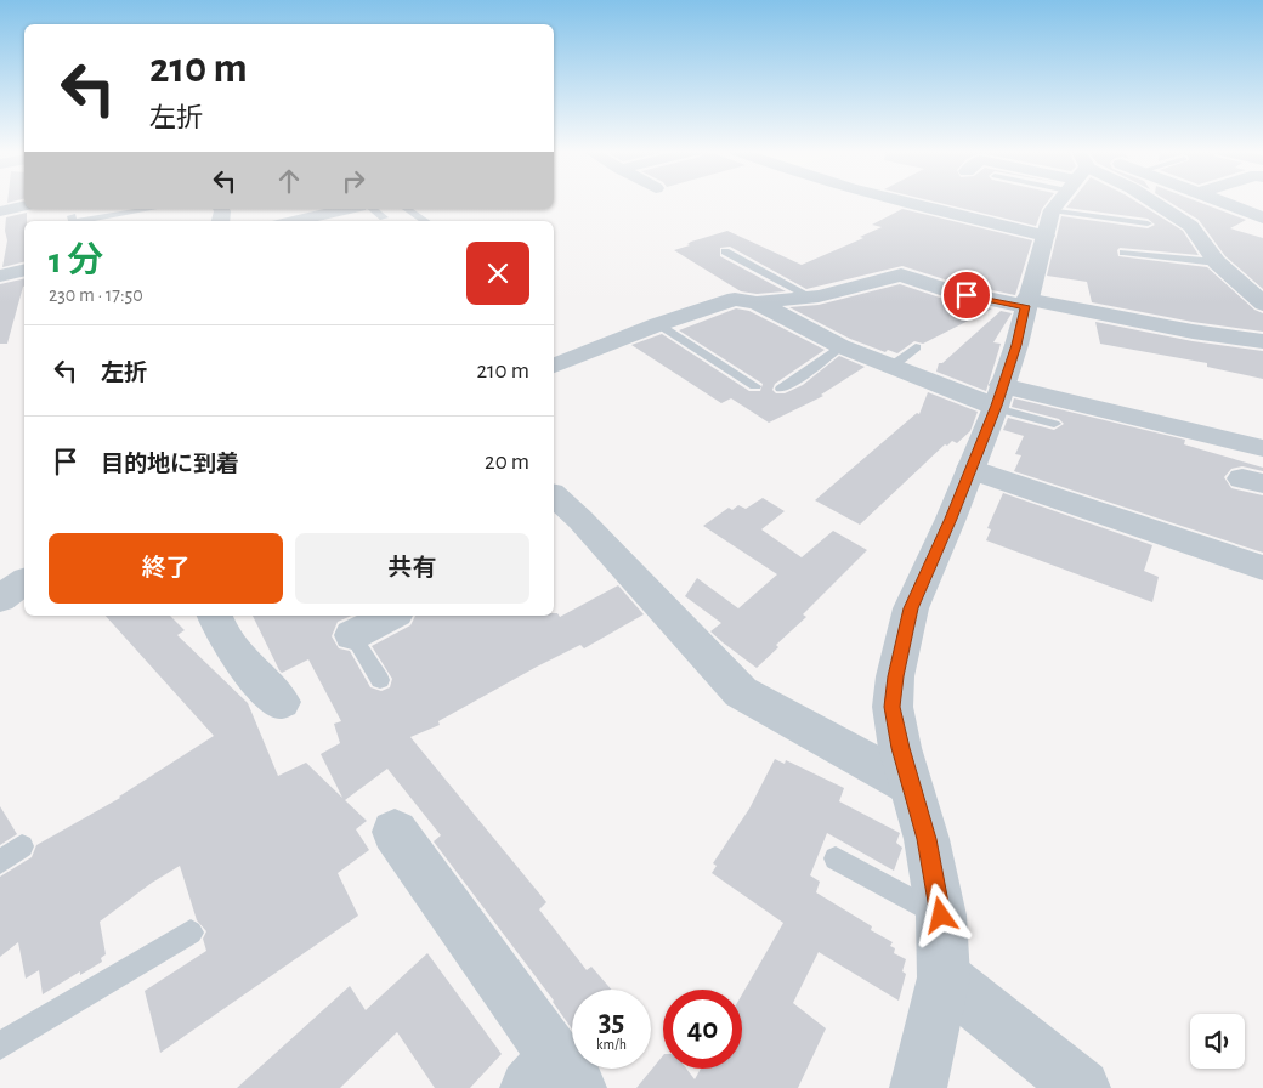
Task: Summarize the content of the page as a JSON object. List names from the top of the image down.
{
  "page": {
    "turn": ["210 m", "左折"],
    "heading": ["1 分", "230 m · 17:50"],
    "list": [
      {
        "name": "左折",
        "value": "210 m"
      },
      {
        "name": "目的地に到着",
        "value": "20 m"
      }
    ],
    "buttons": ["終了", "共有"],
    "speed": "35 km/h",
    "limit": "40"
  }
}
